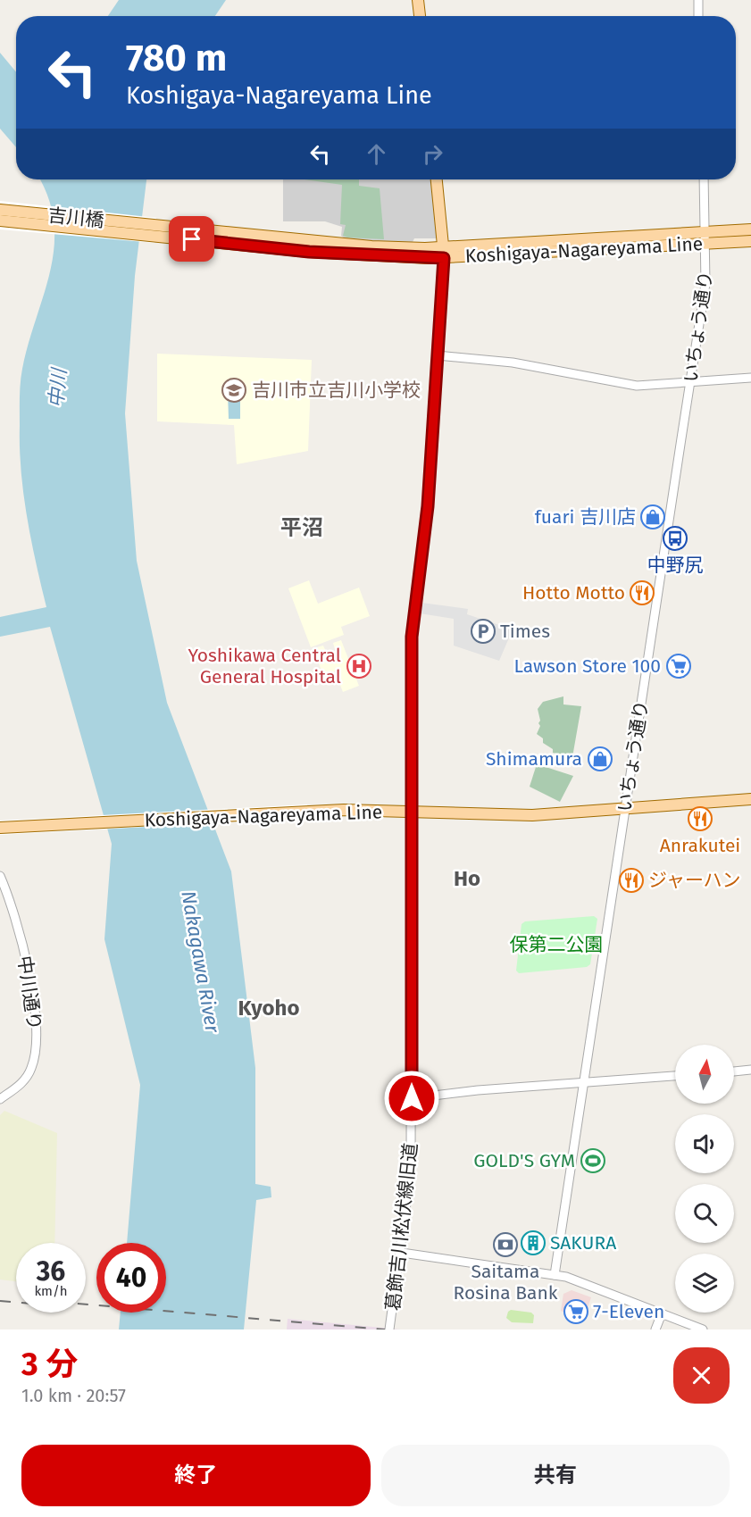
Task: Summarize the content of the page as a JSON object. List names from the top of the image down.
{
  "streets": {
    "main road": ["吉川橋", "Koshigaya-Nagareyama Line"],
    "street": ["いちょう通り", "中川通り", "葛飾吉川松伏線旧道"]
  },
  "crossings": [
    ["吉川橋", "Koshigaya-Nagareyama Line"],
    ["Koshigaya-Nagareyama Line", "いちょう通り"],
    ["Koshigaya-Nagareyama Line", "葛飾吉川松伏線旧道"]
  ],
  "districts": ["平沼", "Ho", "Kyoho"],
  "water": ["中川", "Nakagawa River"],
  "parks": ["保第二公園"],
  "places": {
    "school or university": ["吉川市立吉川小学校"],
    "shop": ["fuari 吉川店", "Shimamura"],
    "bus stop": ["中野尻"],
    "restaurant": ["Hotto Motto", "Anrakutei", "ジャーハン"],
    "parking": ["Times"],
    "hospital": ["Yoshikawa Central General Hospital"],
    "supermarket": ["Lawson Store 100", "7-Eleven"],
    "sports": ["GOLD'S GYM"],
    "building": ["SAKURA"],
    "bank": ["Saitama Rosina Bank"]
  },
  "north": "top",
  "page": {
    "turn": ["780 m", "Koshigaya-Nagareyama Line"],
    "speed": "36 km/h",
    "limit": "40",
    "heading": ["3 分", "1.0 km · 20:57"],
    "buttons": ["終了", "共有"]
  }
}
